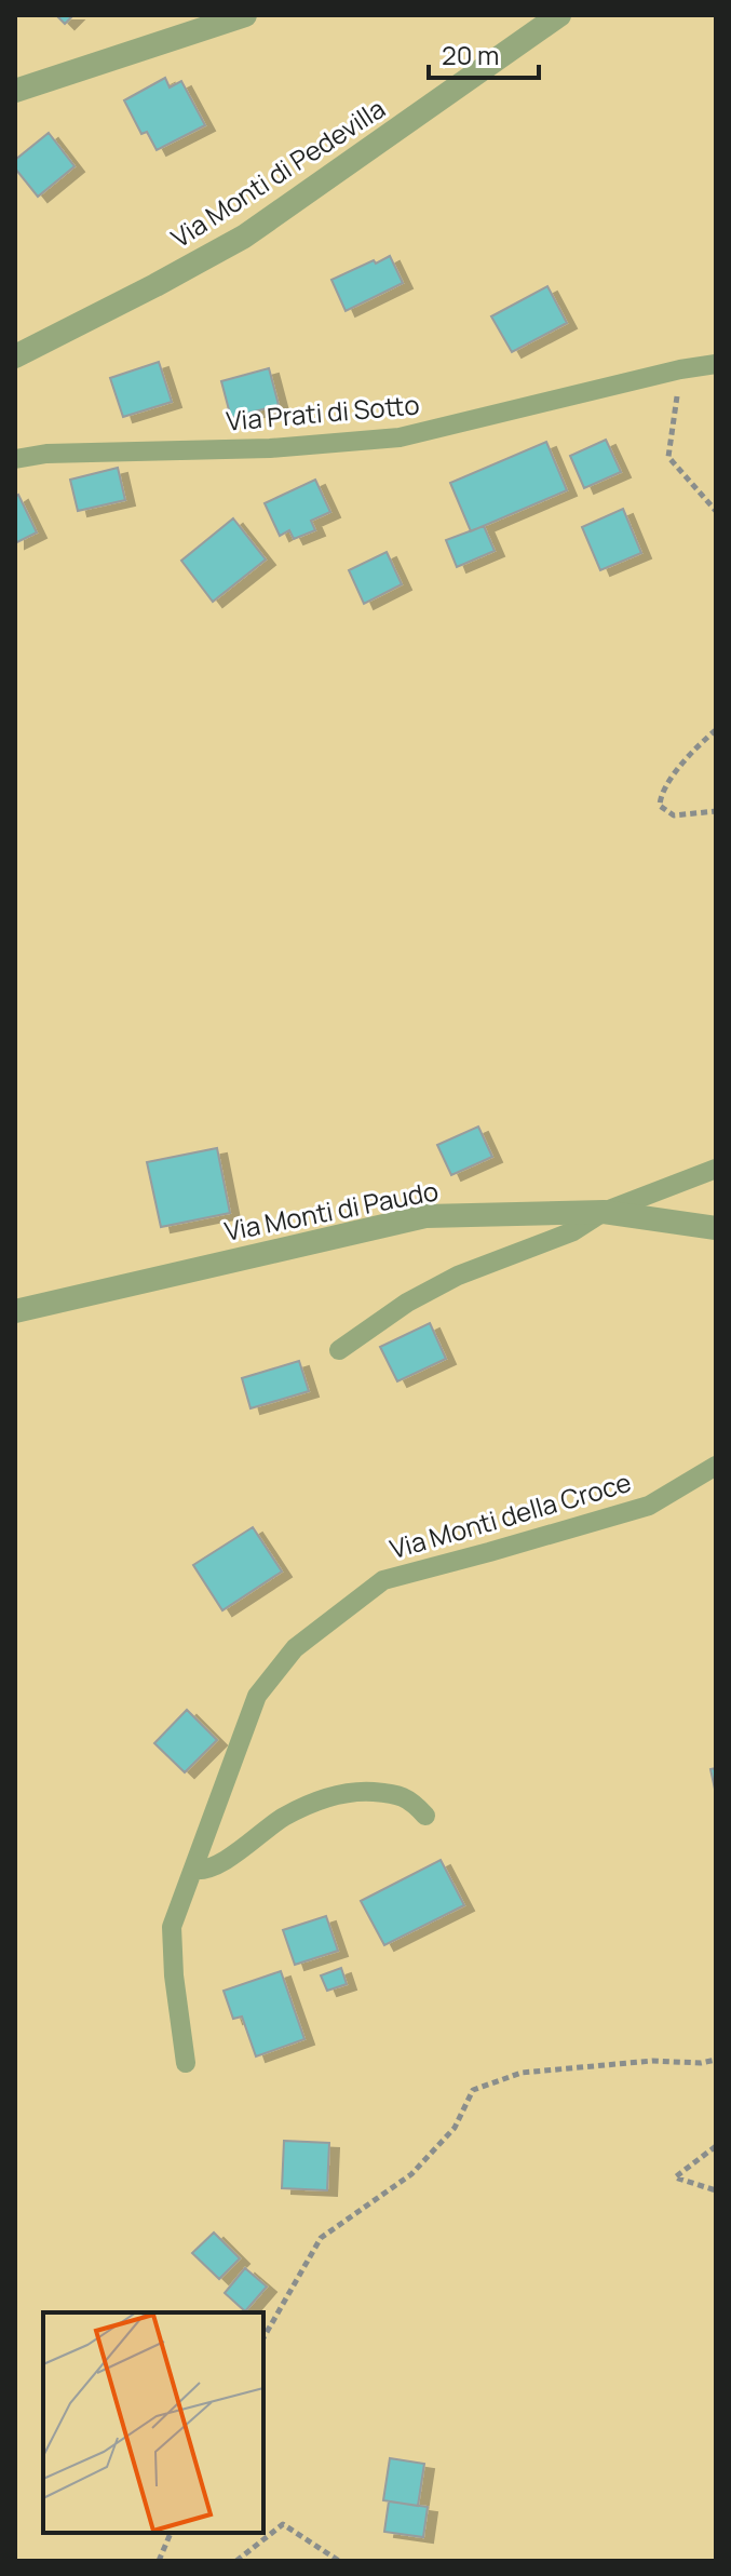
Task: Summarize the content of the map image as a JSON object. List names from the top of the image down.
{
  "streets": {
    "street": ["Via Monti di Pedevilla", "Via Monti di Paudo"],
    "lane": ["Via Prati di Sotto", "Via Monti della Croce"]
  },
  "scale_bar": "20 m"
}
